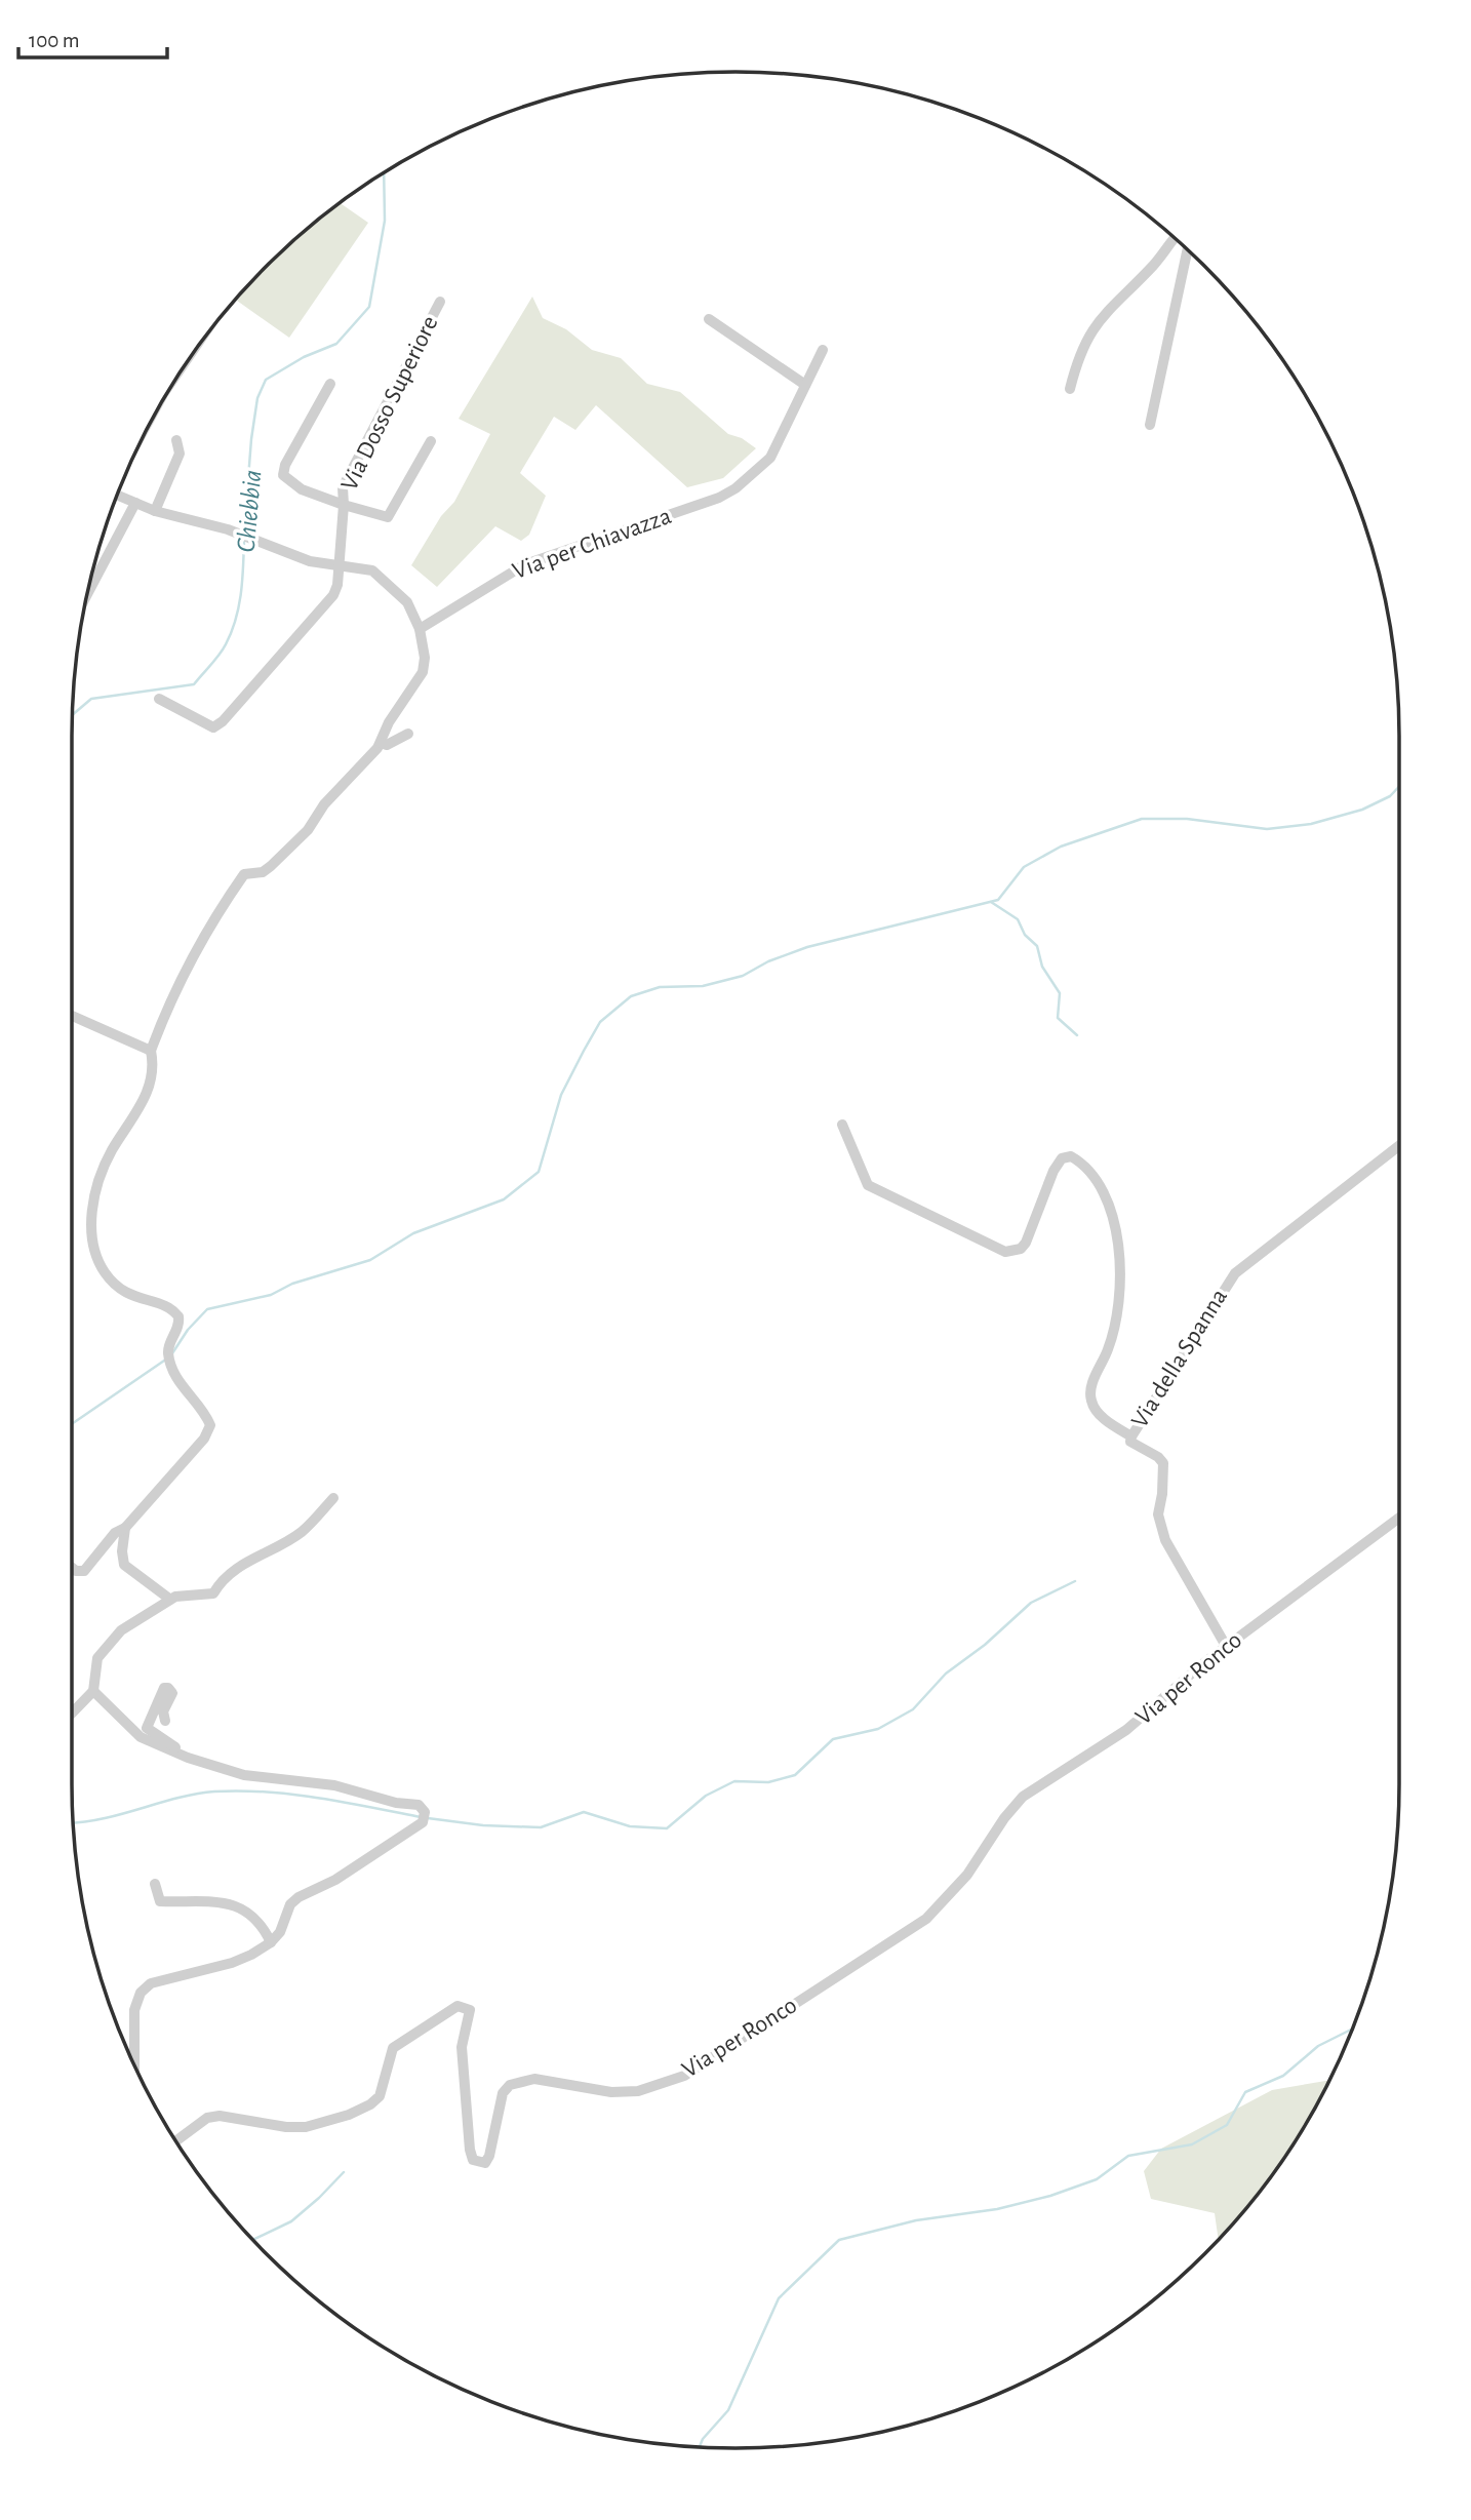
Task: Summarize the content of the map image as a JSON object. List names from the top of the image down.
{
  "streets": {
    "street": [
      "Via Dosso Superiore",
      "Via per Chiavazza",
      "Via della Spanna",
      "Via per Ronco"
    ]
  },
  "water": ["Chiebbia"],
  "scale_bar": "100 m"
}
